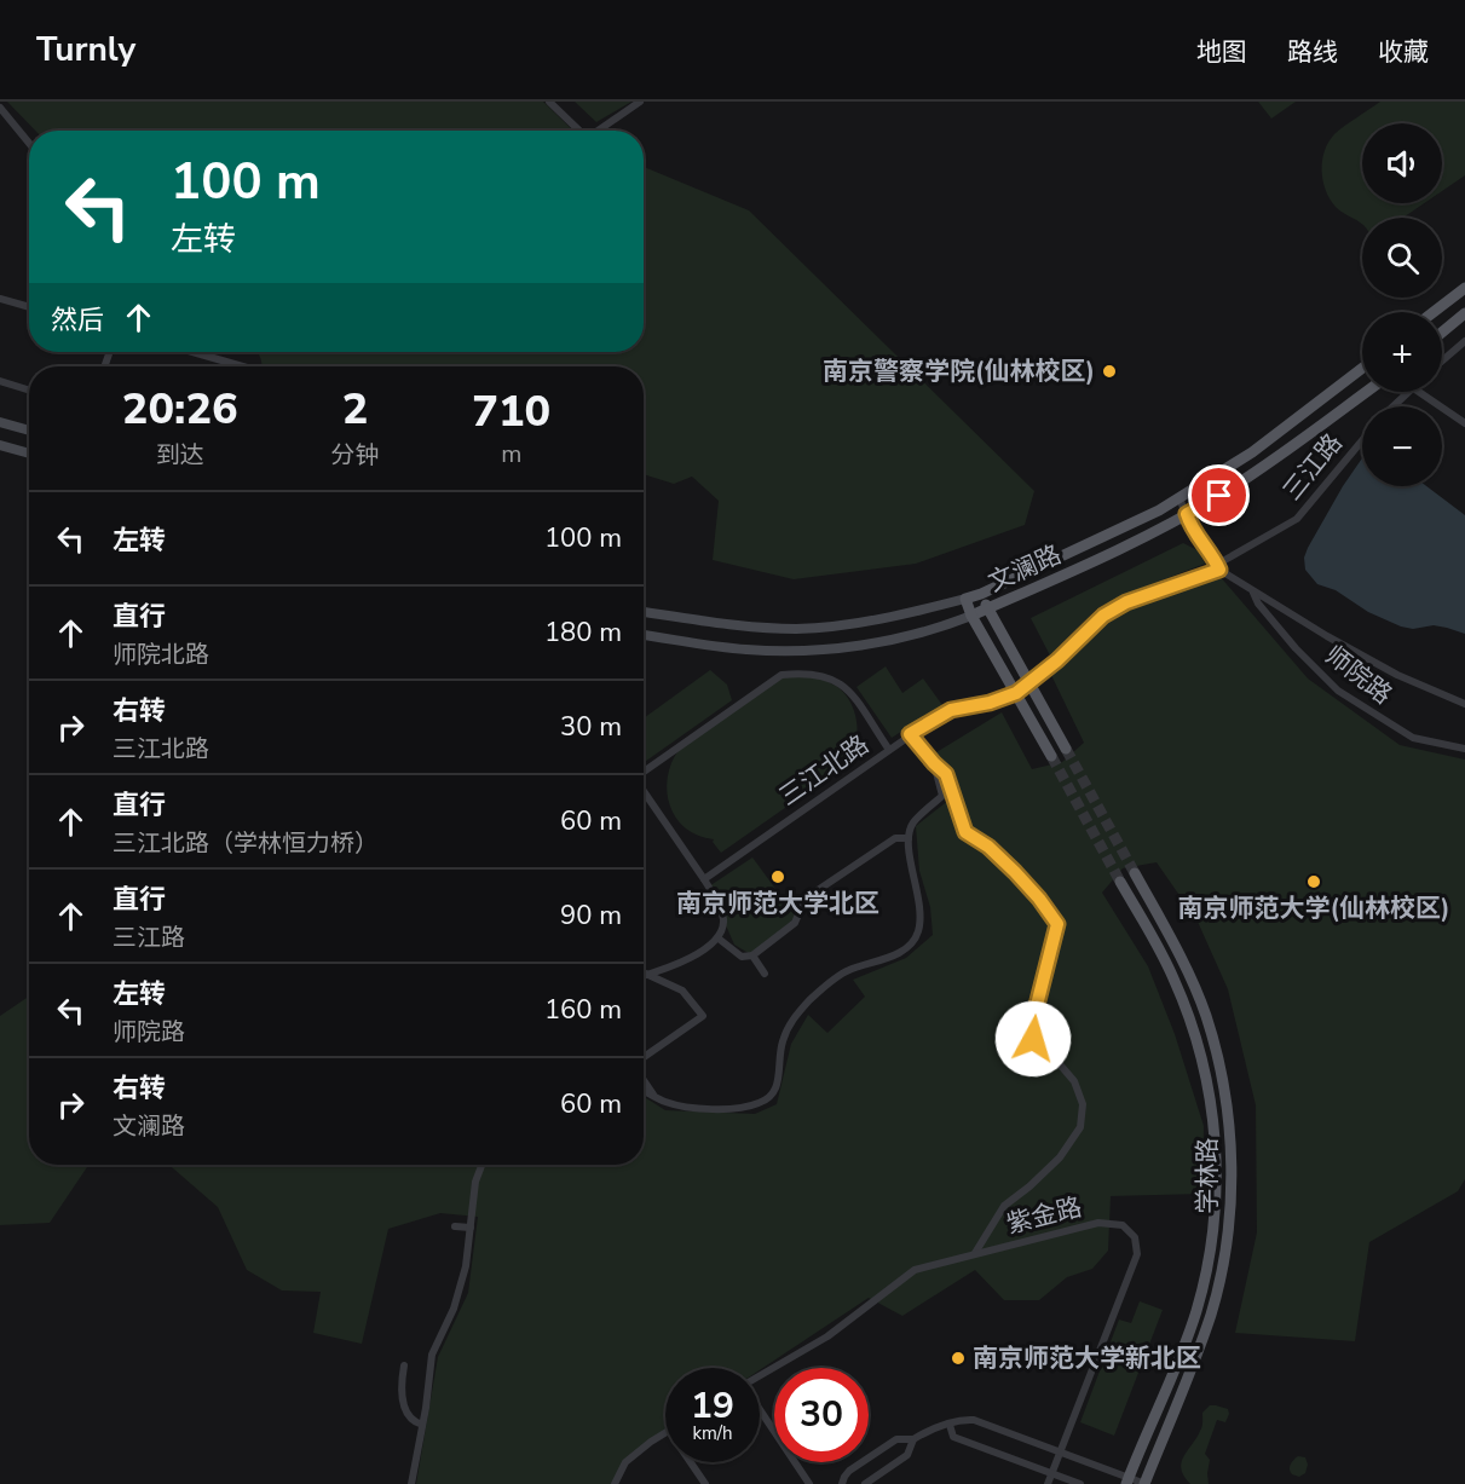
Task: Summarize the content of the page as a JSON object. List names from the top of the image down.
{
  "streets": {
    "main road": ["文澜路", "学林路"],
    "street": [
      "三江路",
      "师院路",
      "三江北路",
      "紫金路"
    ]
  },
  "crossings": [
    ["三江路", "师院路"],
    ["三江路", "三江北路"],
    ["文澜路", "师院路"]
  ],
  "places": [
    "南京警察学院(仙林校区)",
    "南京师范大学北区",
    "南京师范大学(仙林校区)",
    "南京师范大学新北区"
  ],
  "page": {
    "header": "Turnly",
    "nav": ["地图", "路线", "收藏"],
    "map_buttons": ["+", "−"],
    "turn": ["100 m", "左转"],
    "then": "然后",
    "eta": [
      "20:26",
      "到达",
      "2",
      "分钟",
      "710",
      "m"
    ],
    "list": [
      {
        "name": "左转",
        "value": "100 m"
      },
      {
        "name": "直行",
        "note": "师院北路",
        "value": "180 m"
      },
      {
        "name": "右转",
        "note": "三江北路",
        "value": "30 m"
      },
      {
        "name": "直行",
        "note": "三江北路（学林恒力桥）",
        "value": "60 m"
      },
      {
        "name": "直行",
        "note": "三江路",
        "value": "90 m"
      },
      {
        "name": "左转",
        "note": "师院路",
        "value": "160 m"
      },
      {
        "name": "右转",
        "note": "文澜路",
        "value": "60 m"
      }
    ],
    "speed": "19 km/h",
    "limit": "30"
  }
}
